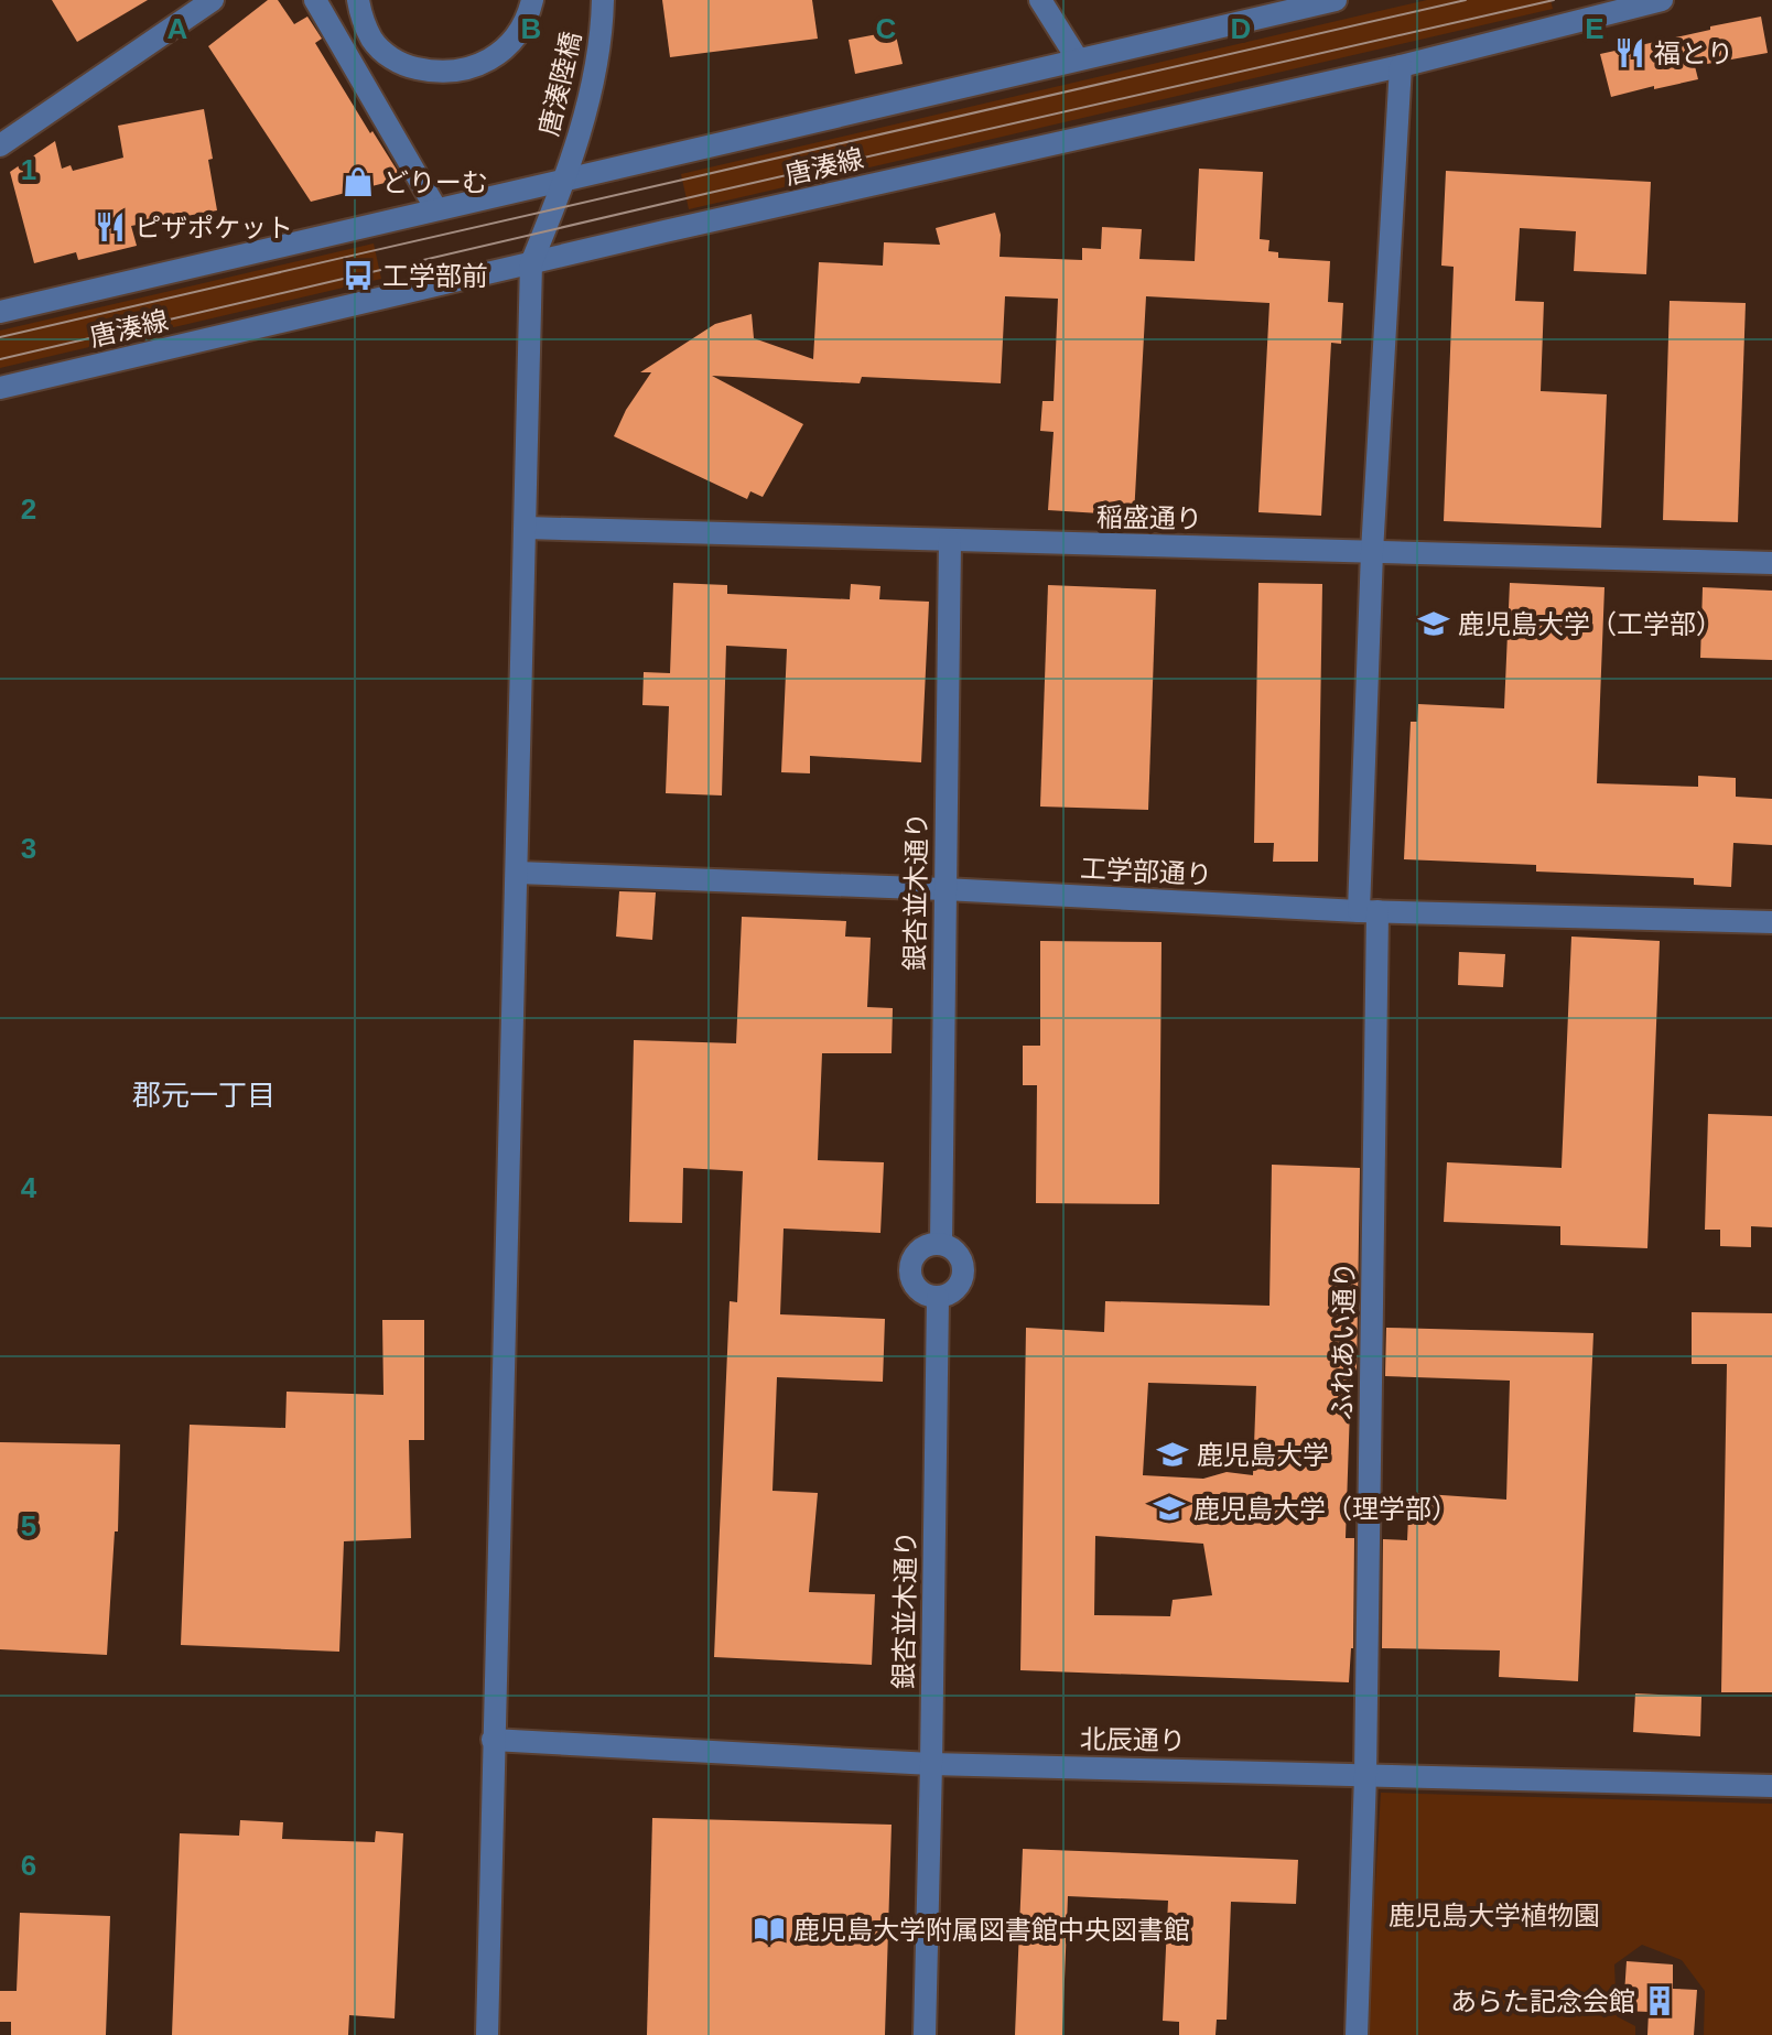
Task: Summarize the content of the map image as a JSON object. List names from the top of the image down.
{
  "streets": {
    "street": [
      "唐湊陸橋",
      "唐湊線",
      "稲盛通り",
      "工学部通り",
      "銀杏並木通り",
      "ふれあい通り",
      "北辰通り"
    ]
  },
  "crossings": [
    ["唐湊陸橋", "唐湊線"],
    ["唐湊線", "ふれあい通り"],
    ["稲盛通り", "銀杏並木通り"],
    ["稲盛通り", "ふれあい通り"],
    ["工学部通り", "銀杏並木通り"],
    ["工学部通り", "ふれあい通り"],
    ["銀杏並木通り", "北辰通り"],
    ["ふれあい通り", "北辰通り"]
  ],
  "districts": ["郡元一丁目"],
  "parks": ["鹿児島大学植物園"],
  "places": {
    "restaurant": ["福とり", "ピザポケット"],
    "shop": ["どりーむ"],
    "bus stop": ["工学部前"],
    "school or university": ["鹿児島大学（工学部）", "鹿児島大学", "鹿児島大学（理学部）"],
    "library": ["鹿児島大学附属図書館中央図書館"],
    "building": ["あらた記念会館"]
  },
  "grid": {
    "columns": [
      "A",
      "B",
      "C",
      "D",
      "E"
    ],
    "rows": [
      "1",
      "2",
      "3",
      "4",
      "5",
      "6"
    ]
  }
}
